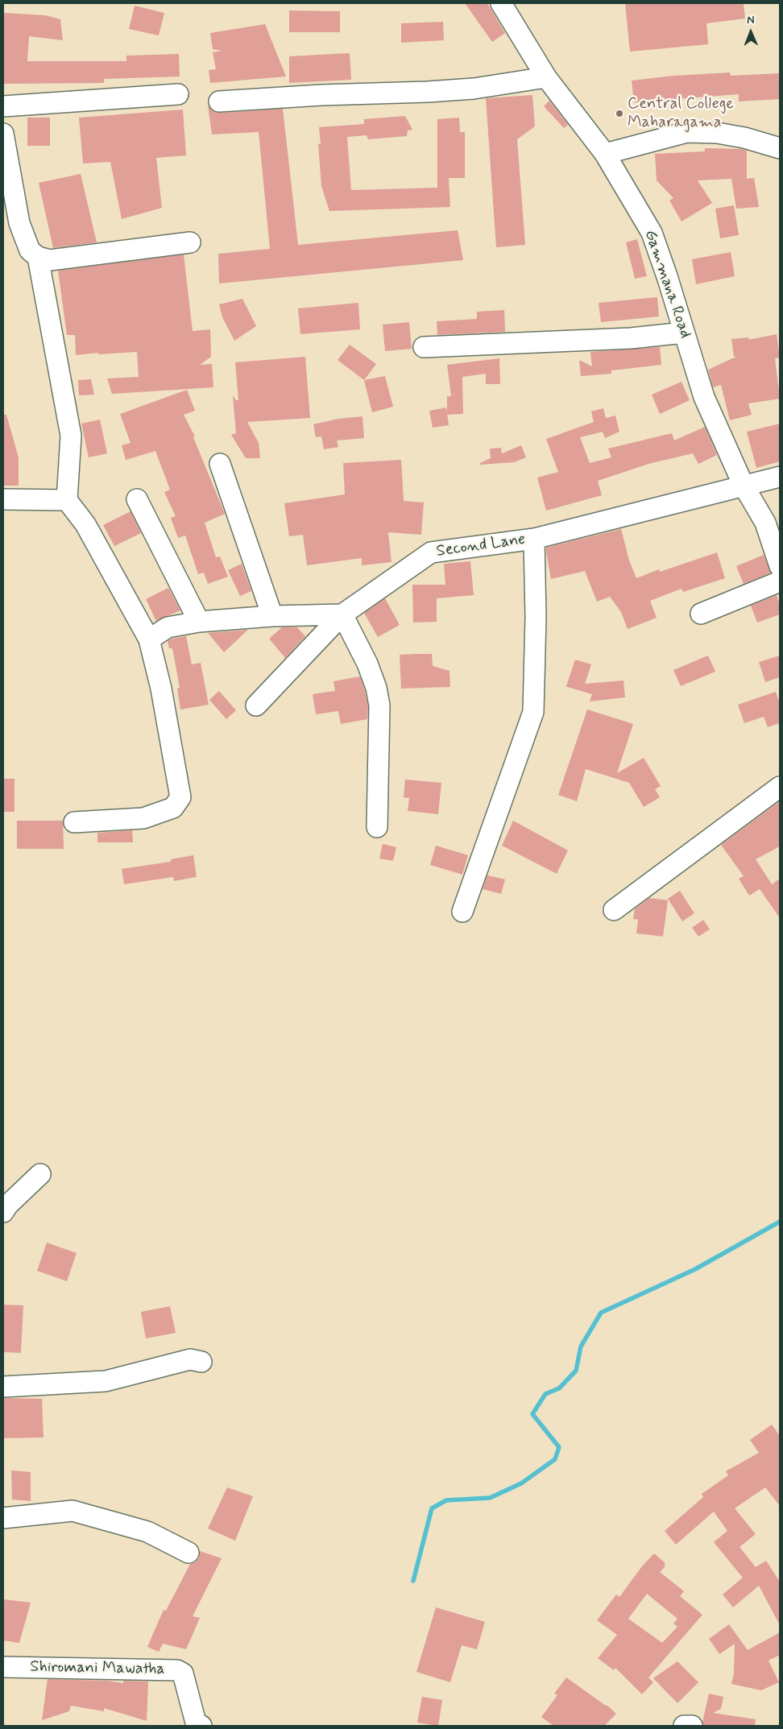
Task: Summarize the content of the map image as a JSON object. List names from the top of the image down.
{
  "streets": {
    "street": ["Gammana Road", "Second Lane", "Shiromani Mawatha"]
  },
  "crossings": [
    ["Gammana Road", "Second Lane"]
  ],
  "places": ["Central College Maharagama"],
  "north": "top"
}
